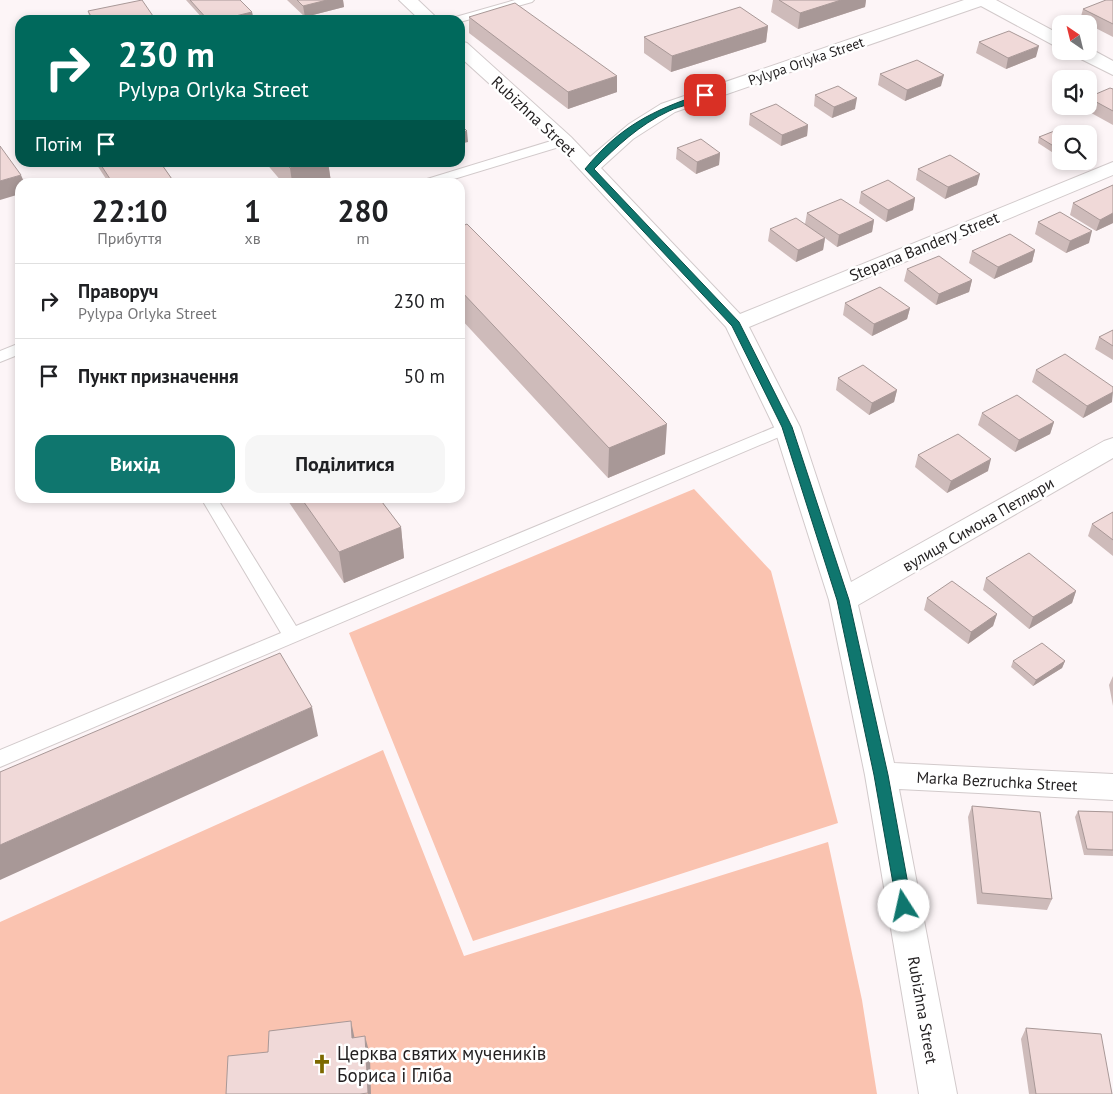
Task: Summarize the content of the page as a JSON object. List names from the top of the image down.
{
  "streets": {
    "street": [
      "Pylypa Orlyka Street",
      "Rubizhna Street",
      "Stepana Bandery Street",
      "вулиця Симона Петлюри",
      "Marka Bezruchka Street"
    ]
  },
  "crossings": [
    ["Pylypa Orlyka Street", "Rubizhna Street"],
    ["Rubizhna Street", "Stepana Bandery Street"],
    ["Rubizhna Street", "вулиця Симона Петлюри"],
    ["Rubizhna Street", "Marka Bezruchka Street"]
  ],
  "places": {
    "church": ["Церква святих мучеників Бориса і Гліба"]
  },
  "north": "top left",
  "page": {
    "turn": ["230 m", "Pylypa Orlyka Street"],
    "then": "Потім",
    "eta": [
      "22:10",
      "Прибуття",
      "1",
      "хв",
      "280",
      "m"
    ],
    "list": [
      {
        "name": "Праворуч",
        "note": "Pylypa Orlyka Street",
        "value": "230 m"
      },
      {
        "name": "Пункт призначення",
        "value": "50 m"
      }
    ],
    "buttons": ["Вихід", "Поділитися"]
  }
}
